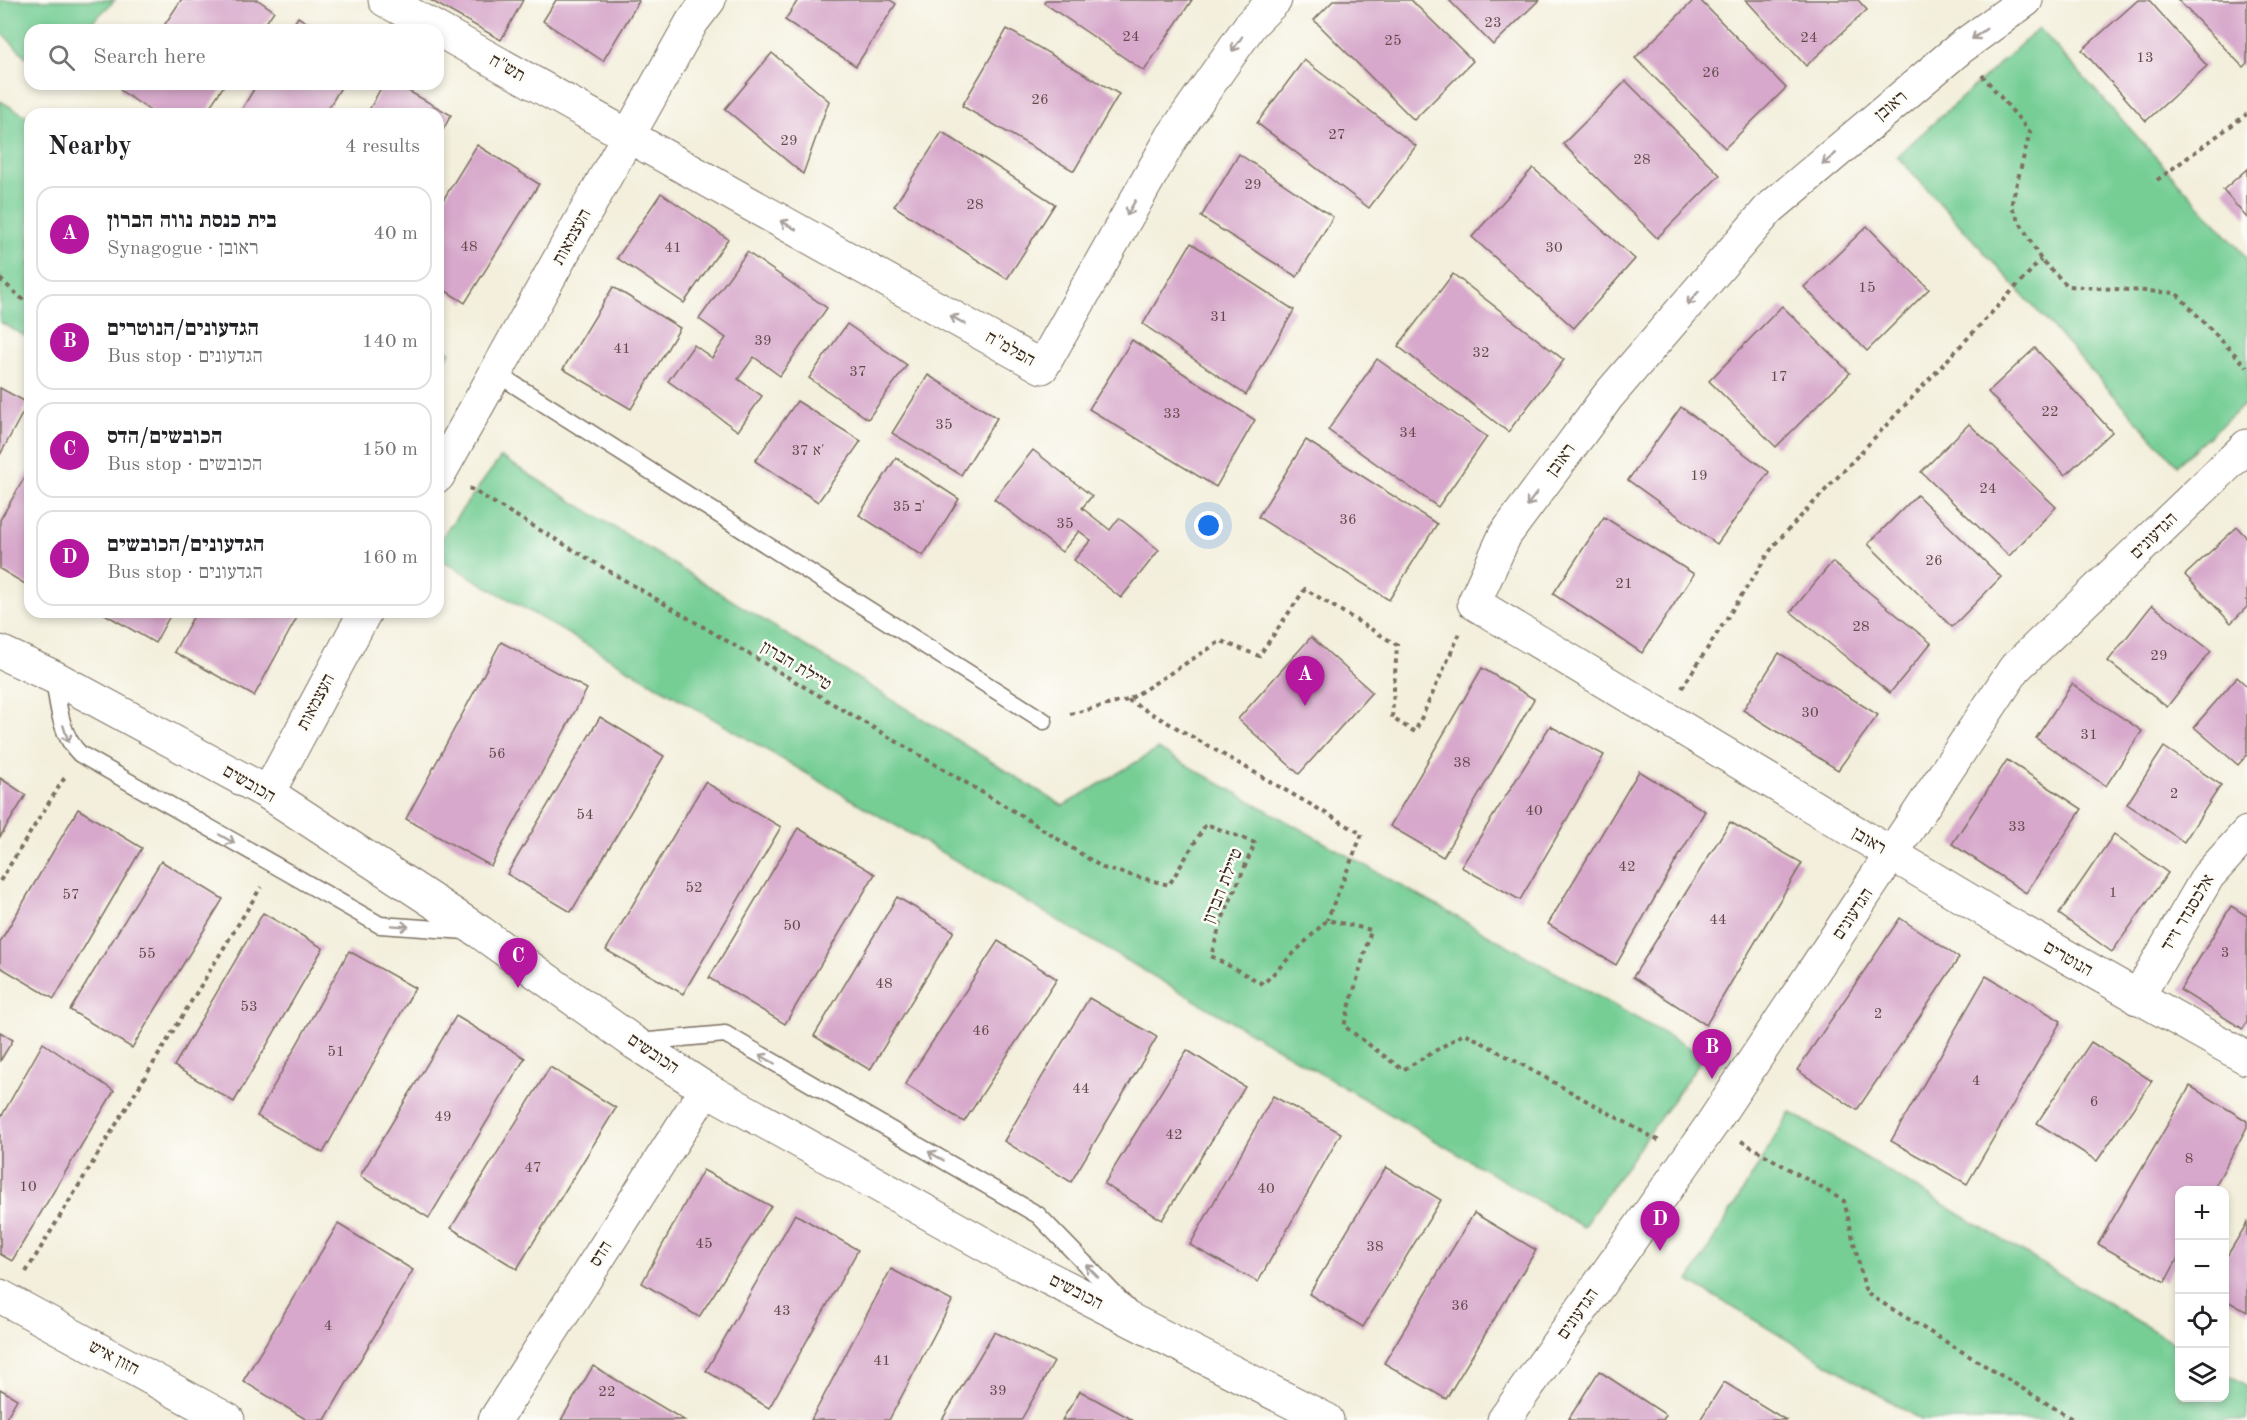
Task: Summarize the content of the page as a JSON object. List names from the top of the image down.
{
  "streets": {
    "street": [
      "תש\"ח",
      "ראובן",
      "העצמאות",
      "הפלמ\"ח",
      "הגדעונים",
      "הכובשים",
      "אלכסנדר זייד",
      "הנוטרים",
      "הדס",
      "חזון איש"
    ],
    "path": ["טיילת הברון"]
  },
  "crossings": [
    ["תש\"ח", "העצמאות"],
    ["תש\"ח", "הפלמ\"ח"],
    ["ראובן", "הגדעונים"],
    ["ראובן", "הנוטרים"],
    ["העצמאות", "הפלמ\"ח"],
    ["העצמאות", "הכובשים"],
    ["הגדעונים", "הנוטרים"],
    ["הכובשים", "הדס"],
    ["אלכסנדר זייד", "הנוטרים"]
  ],
  "one_way": ["ראובן"],
  "house_numbers": [
    "23",
    "24",
    "24",
    "25",
    "13",
    "26",
    "26",
    "27",
    "29",
    "28",
    "29",
    "28",
    "48",
    "41",
    "30",
    "15",
    "31",
    "39",
    "41",
    "32",
    "37",
    "17",
    "22",
    "33",
    "35",
    "34",
    "37 א'",
    "19",
    "24",
    "35 ב'",
    "36",
    "35",
    "26",
    "21",
    "28",
    "29",
    "30",
    "31",
    "56",
    "38",
    "2",
    "40",
    "54",
    "33",
    "42",
    "52",
    "1",
    "57",
    "44",
    "50",
    "3",
    "55",
    "48",
    "53",
    "2",
    "46",
    "51",
    "4",
    "44",
    "6",
    "49",
    "42",
    "8",
    "47",
    "10",
    "40",
    "45",
    "38",
    "36",
    "43",
    "4",
    "41",
    "39",
    "22"
  ],
  "page": {
    "search": "Search here",
    "heading": ["Nearby", "4 results"],
    "list": [
      {
        "mark": "A",
        "name": "בית כנסת נווה הברון",
        "note": "Synagogue · ראובן",
        "value": "40 m"
      },
      {
        "mark": "B",
        "name": "הגדעונים/הנוטרים",
        "note": "Bus stop · הגדעונים",
        "value": "140 m"
      },
      {
        "mark": "C",
        "name": "הכובשים/הדס",
        "note": "Bus stop · הכובשים",
        "value": "150 m"
      },
      {
        "mark": "D",
        "name": "הגדעונים/הכובשים",
        "note": "Bus stop · הגדעונים",
        "value": "160 m"
      }
    ],
    "pins": [
      "A",
      "C",
      "B",
      "D"
    ],
    "map_buttons": ["+", "−"]
  }
}
